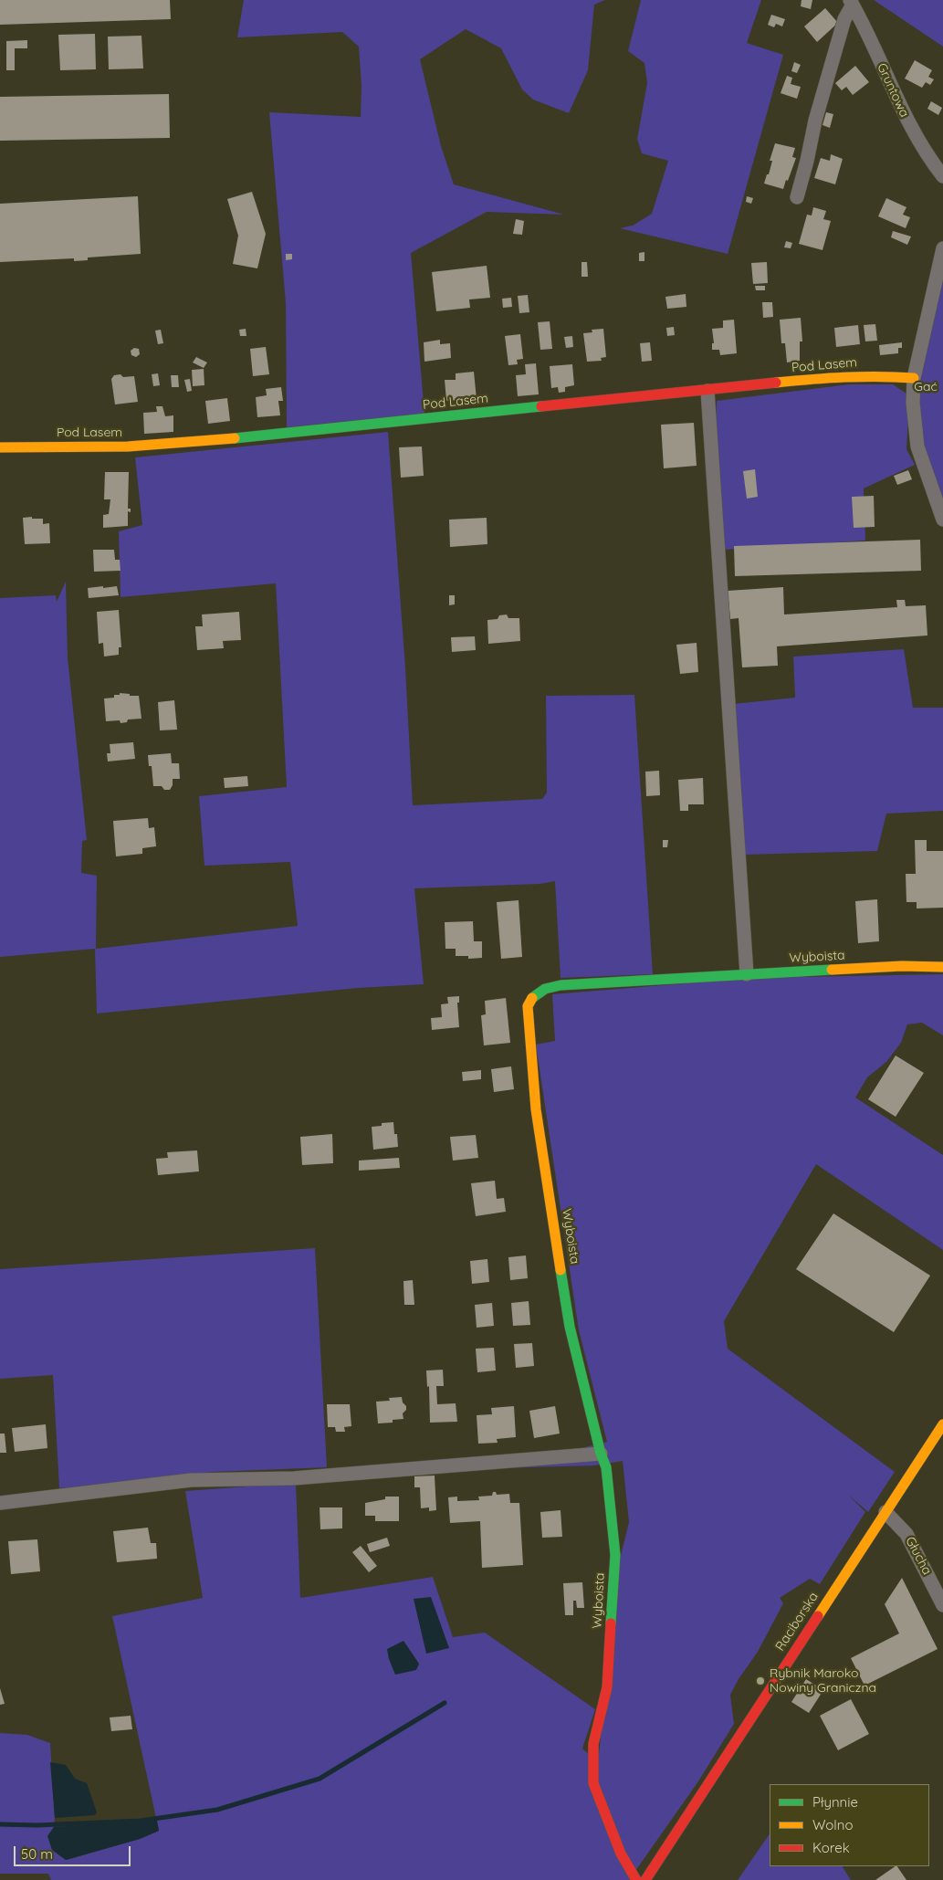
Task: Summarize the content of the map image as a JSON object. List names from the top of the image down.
{
  "streets": {
    "street": [
      "Gruntowa",
      "Pod Lasem",
      "Wyboista",
      "Głucha",
      "Raciborska"
    ]
  },
  "crossings": [
    ["Głucha", "Raciborska"]
  ],
  "parks": ["Gać"],
  "places": ["Rybnik Maroko Nowiny Graniczna"],
  "legend": ["Płynnie", "Wolno", "Korek"],
  "scale_bar": "50 m"
}
